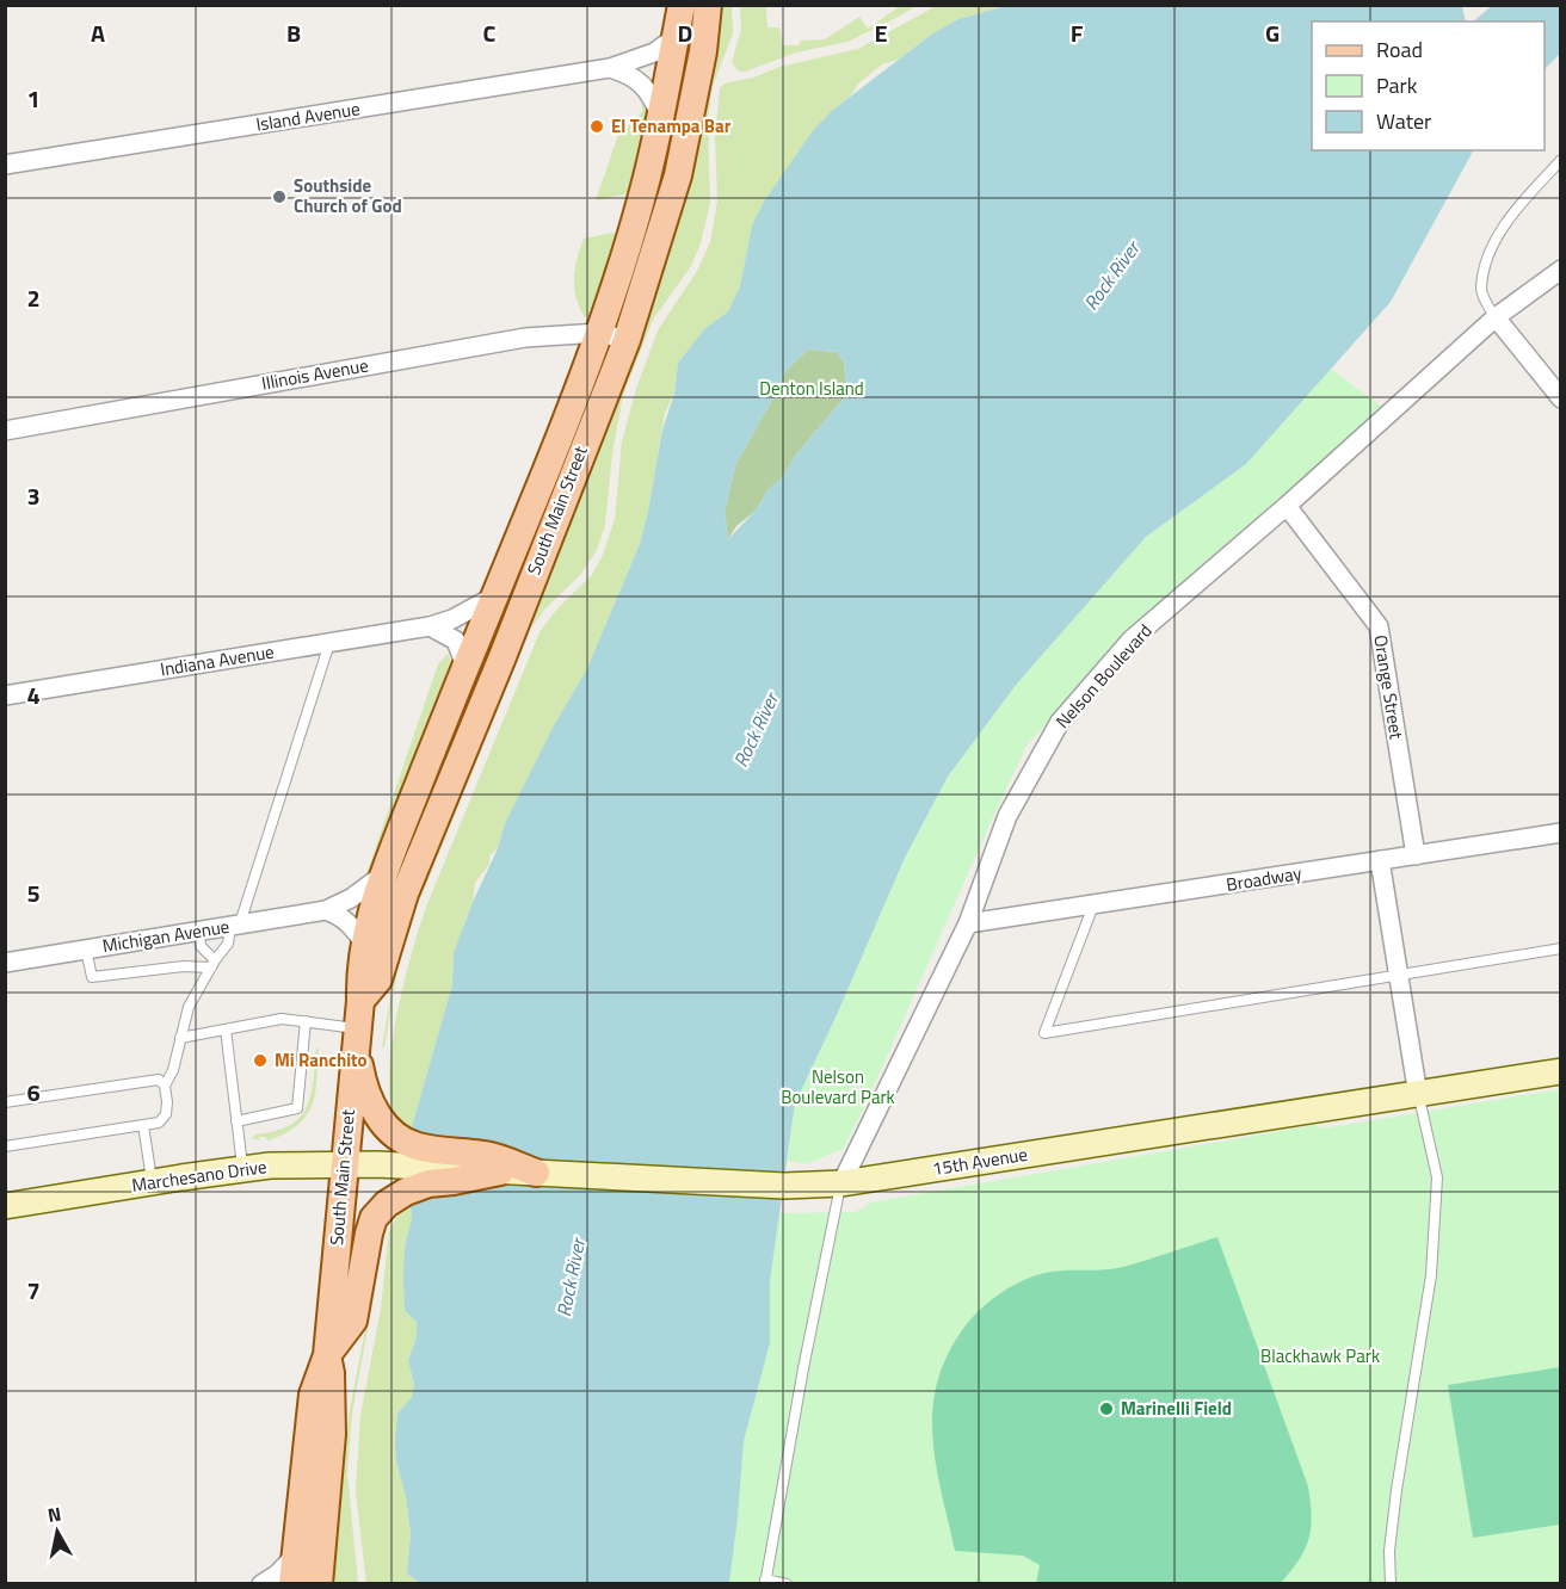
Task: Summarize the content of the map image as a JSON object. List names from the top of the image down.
{
  "streets": {
    "main road": ["South Main Street", "15th Avenue", "Marchesano Drive"],
    "street": [
      "Island Avenue",
      "Illinois Avenue",
      "Indiana Avenue",
      "Nelson Boulevard",
      "Orange Street",
      "Broadway",
      "Michigan Avenue"
    ]
  },
  "crossings": [
    ["Island Avenue", "South Main Street"],
    ["Illinois Avenue", "South Main Street"],
    ["South Main Street", "Indiana Avenue"],
    ["South Main Street", "Michigan Avenue"],
    ["South Main Street", "Marchesano Drive"],
    ["Nelson Boulevard", "Orange Street"],
    ["Nelson Boulevard", "Broadway"],
    ["Nelson Boulevard", "15th Avenue"],
    ["Orange Street", "Broadway"],
    ["15th Avenue", "Marchesano Drive"]
  ],
  "water": ["Rock River"],
  "parks": ["Denton Island", "Nelson Boulevard Park", "Blackhawk Park"],
  "places": [
    "El Tenampa Bar",
    "Southside Church of God",
    "Mi Ranchito",
    "Marinelli Field"
  ],
  "legend": ["Road", "Park", "Water"],
  "north": "top",
  "grid": {
    "columns": [
      "A",
      "B",
      "C",
      "D",
      "E",
      "F",
      "G"
    ],
    "rows": [
      "1",
      "2",
      "3",
      "4",
      "5",
      "6",
      "7"
    ]
  }
}
